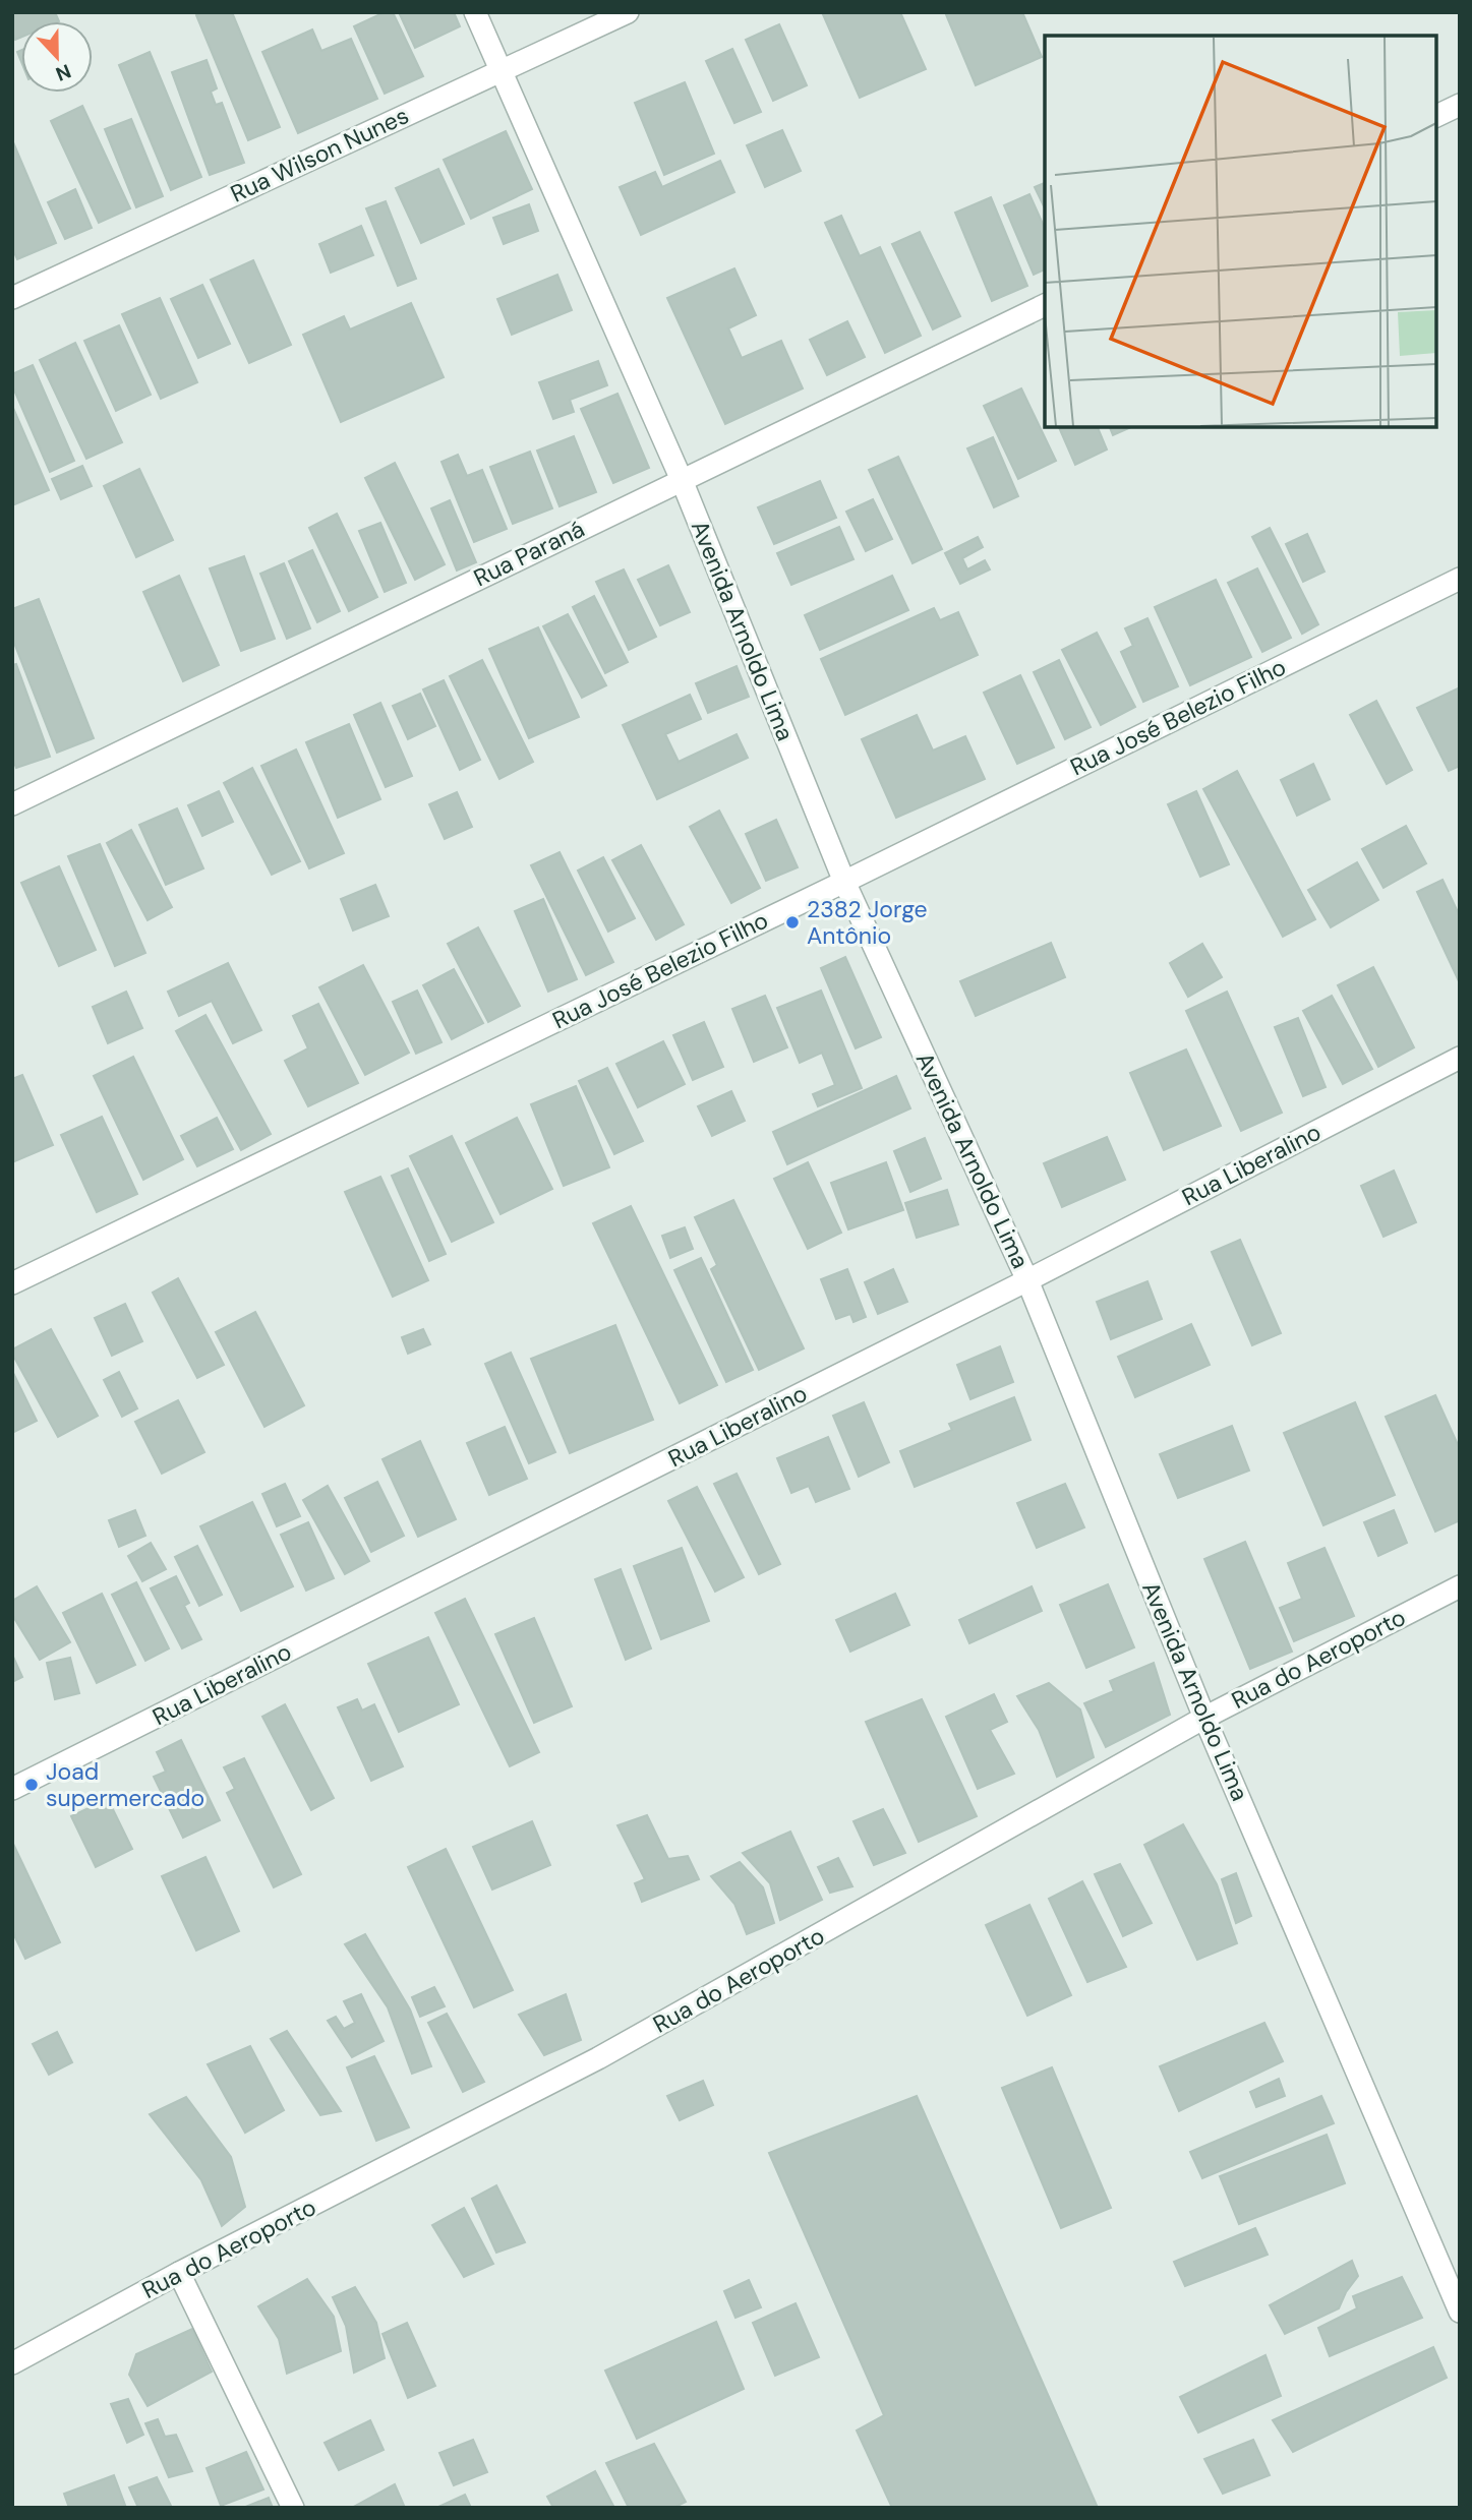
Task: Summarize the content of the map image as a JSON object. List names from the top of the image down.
{
  "streets": {
    "street": [
      "Rua Wilson Nunes",
      "Rua Paraná",
      "Avenida Arnoldo Lima",
      "Rua José Belezio Filho",
      "Rua Liberalino",
      "Rua do Aeroporto"
    ]
  },
  "crossings": [
    ["Rua Wilson Nunes", "Avenida Arnoldo Lima"],
    ["Rua Paraná", "Avenida Arnoldo Lima"],
    ["Avenida Arnoldo Lima", "Rua José Belezio Filho"],
    ["Avenida Arnoldo Lima", "Rua Liberalino"],
    ["Avenida Arnoldo Lima", "Rua do Aeroporto"]
  ],
  "places": ["2382 Jorge Antônio", "Joad supermercado"],
  "north": "bottom"
}
